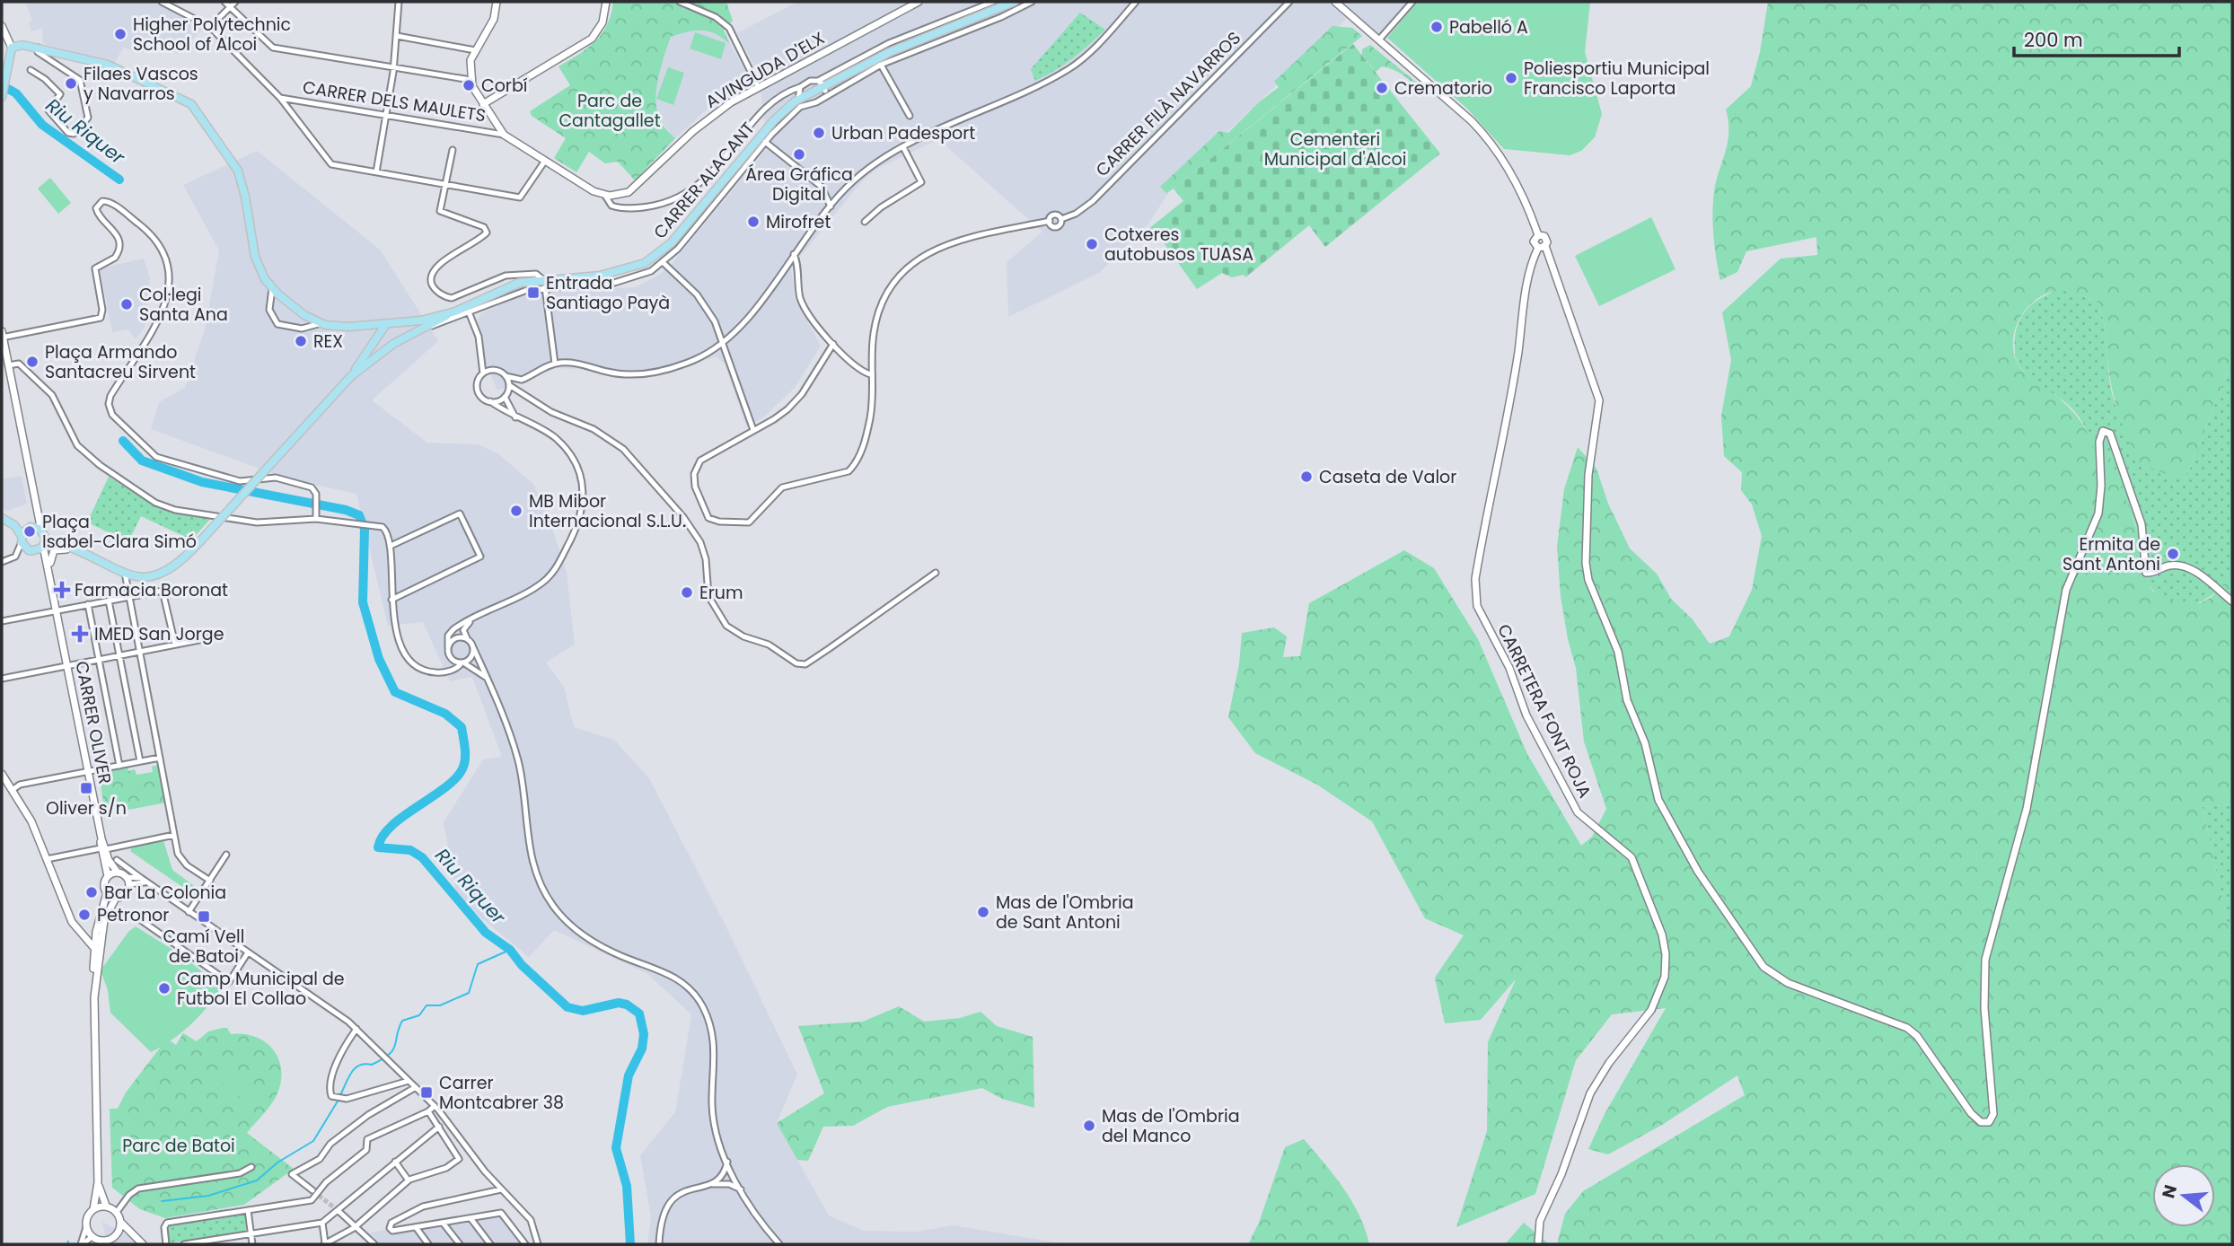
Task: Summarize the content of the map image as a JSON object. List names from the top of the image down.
{
  "streets": {
    "main road": ["CARRER ALACANT"],
    "street": [
      "AVINGUDA D'ELX",
      "CARRER DELS MAULETS",
      "CARRER FILÀ NAVARROS",
      "CARRETERA FONT ROJA",
      "CARRER OLIVER"
    ]
  },
  "water": ["Riu Riquer"],
  "parks": ["Parc de Cantagallet", "Cementeri Municipal d'Alcoi", "Parc de Batoi"],
  "places": {
    "other": [
      "Pabelló A",
      "Higher Polytechnic School of Alcoi",
      "Poliesportiu Municipal Francisco Laporta",
      "Filaes Vascos y Navarros",
      "Corbí",
      "Crematorio",
      "Urban Padesport",
      "Área Gráfica Digital",
      "Mirofret",
      "Cotxeres autobusos TUASA",
      "Col·legi Santa Ana",
      "REX",
      "Plaça Armando Santacreu Sirvent",
      "Caseta de Valor",
      "MB Mibor Internacional S.L.U.",
      "Plaça Isabel-Clara Simó",
      "Ermita de Sant Antoni",
      "Erum",
      "Bar La Colonia",
      "Mas de l'Ombria de Sant Antoni",
      "Petronor",
      "Camp Municipal de Futbol El Collao",
      "Mas de l'Ombria del Manco"
    ],
    "transit": [
      "Entrada Santiago Payà",
      "Oliver s/n",
      "Camí Vell de Batoi",
      "Carrer Montcabrer 38"
    ],
    "health": ["Farmacia Boronat", "IMED San Jorge"]
  },
  "scale_bar": "200 m",
  "north": "left"
}
